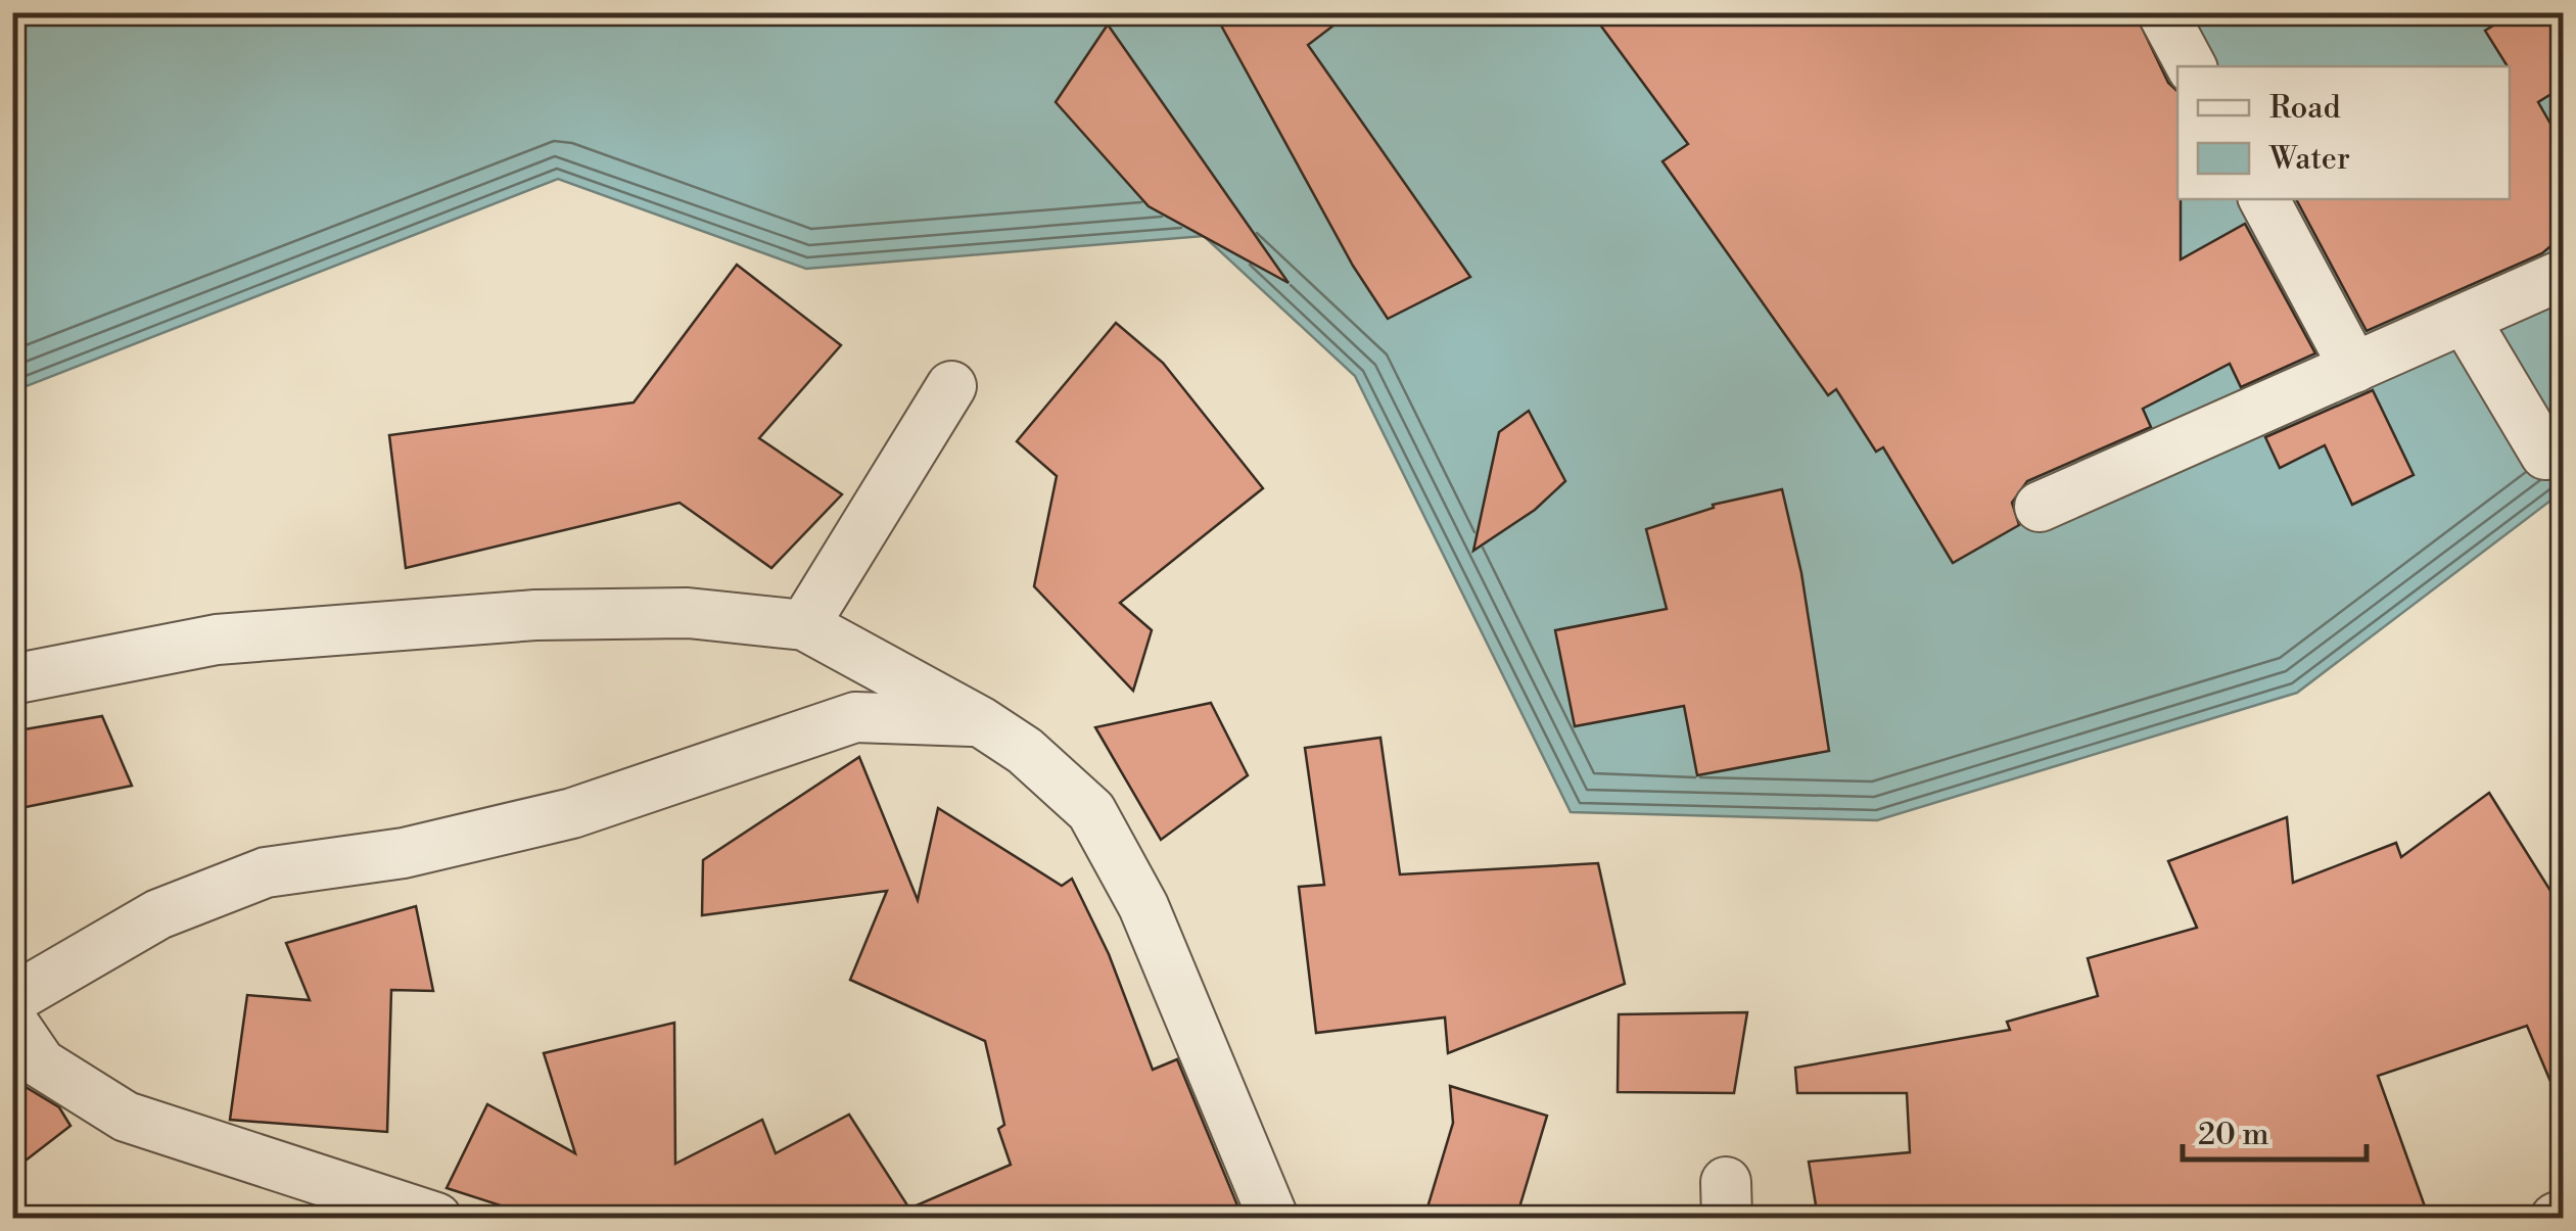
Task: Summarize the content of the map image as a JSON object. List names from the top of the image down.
{
  "legend": ["Road", "Water"],
  "scale_bar": "20 m"
}
